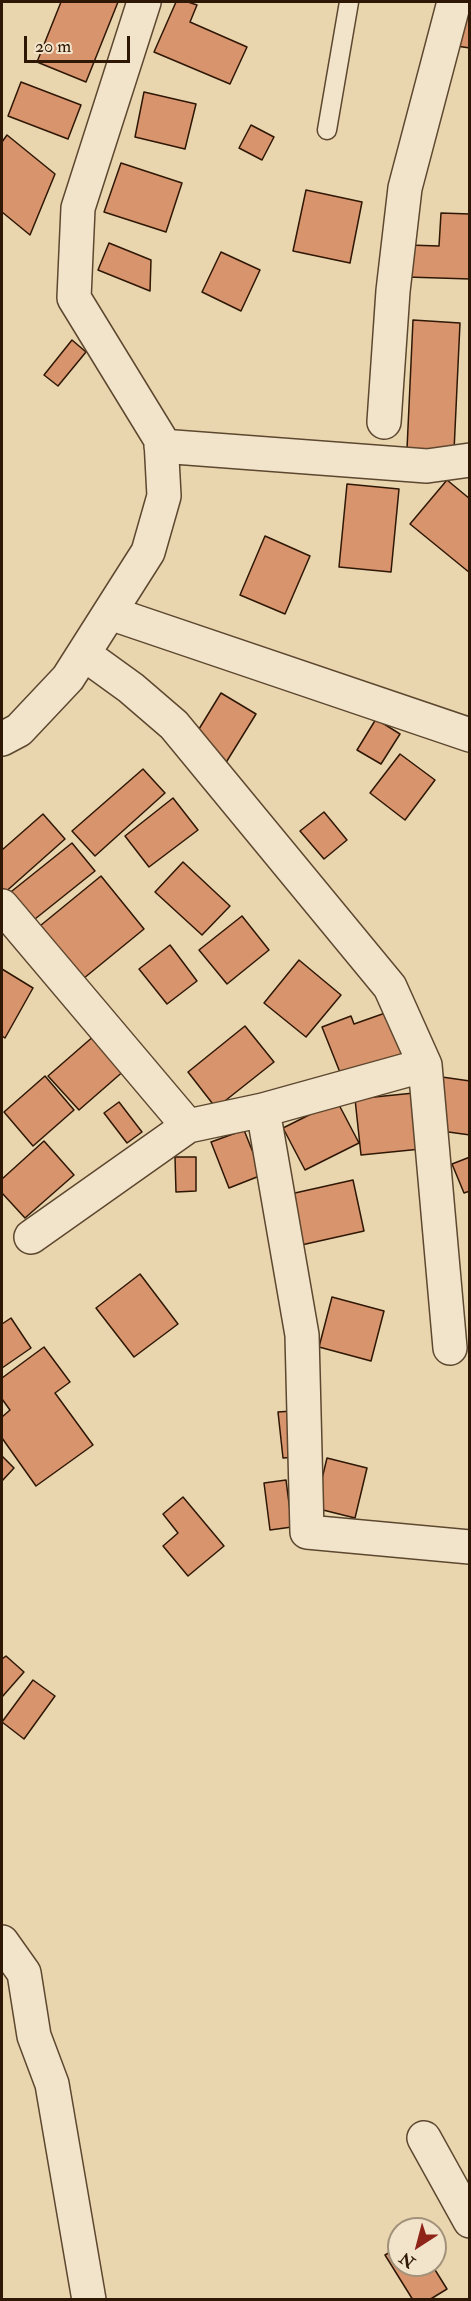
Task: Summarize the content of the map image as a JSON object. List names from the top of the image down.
{
  "scale_bar": "20 m",
  "north": "bottom left"
}
